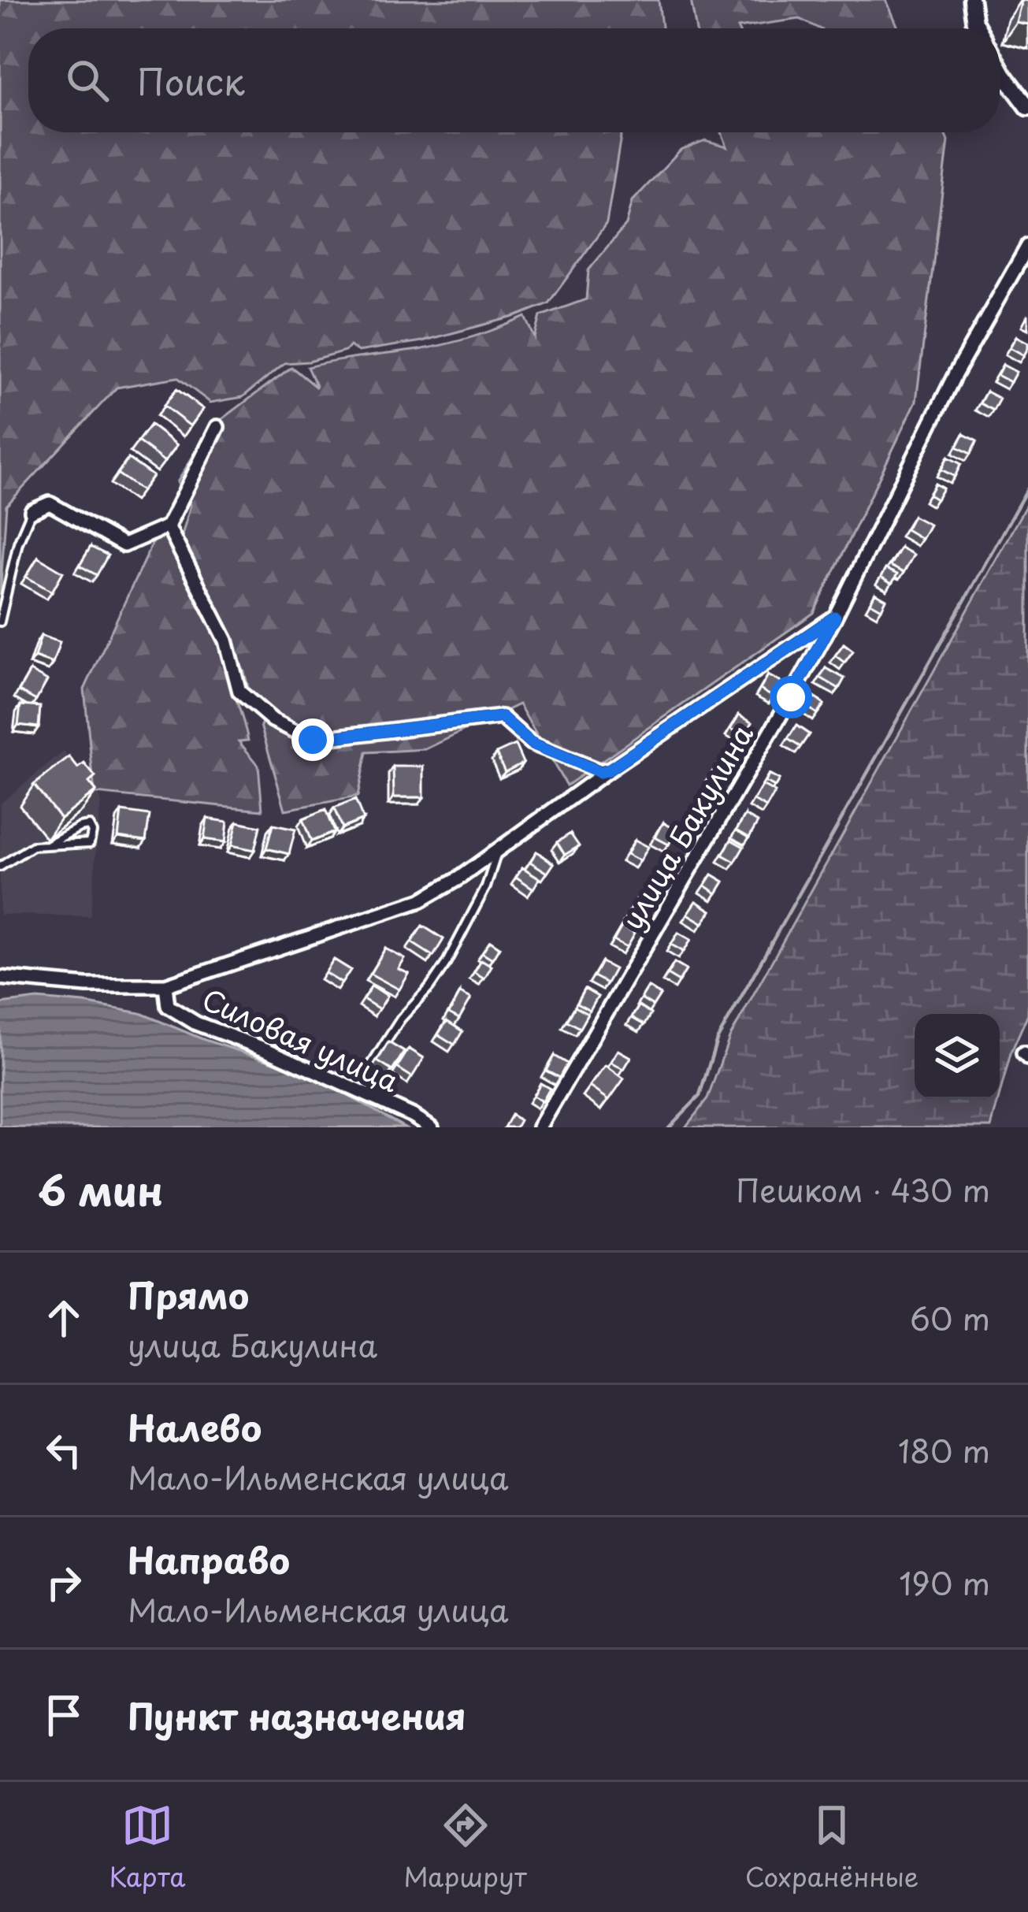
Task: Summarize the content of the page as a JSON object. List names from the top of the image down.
{
  "streets": {
    "street": ["улица Бакулина", "Силовая улица"]
  },
  "page": {
    "search": "Поиск",
    "heading": ["6 мин", "Пешком · 430 m"],
    "list": [
      ["Прямо", "улица Бакулина", "60 m"],
      ["Налево", "Мало-Ильменская улица", "180 m"],
      ["Направо", "Мало-Ильменская улица", "190 m"],
      "Пункт назначения"
    ],
    "nav": ["Карта", "Маршрут", "Сохранённые"]
  }
}
